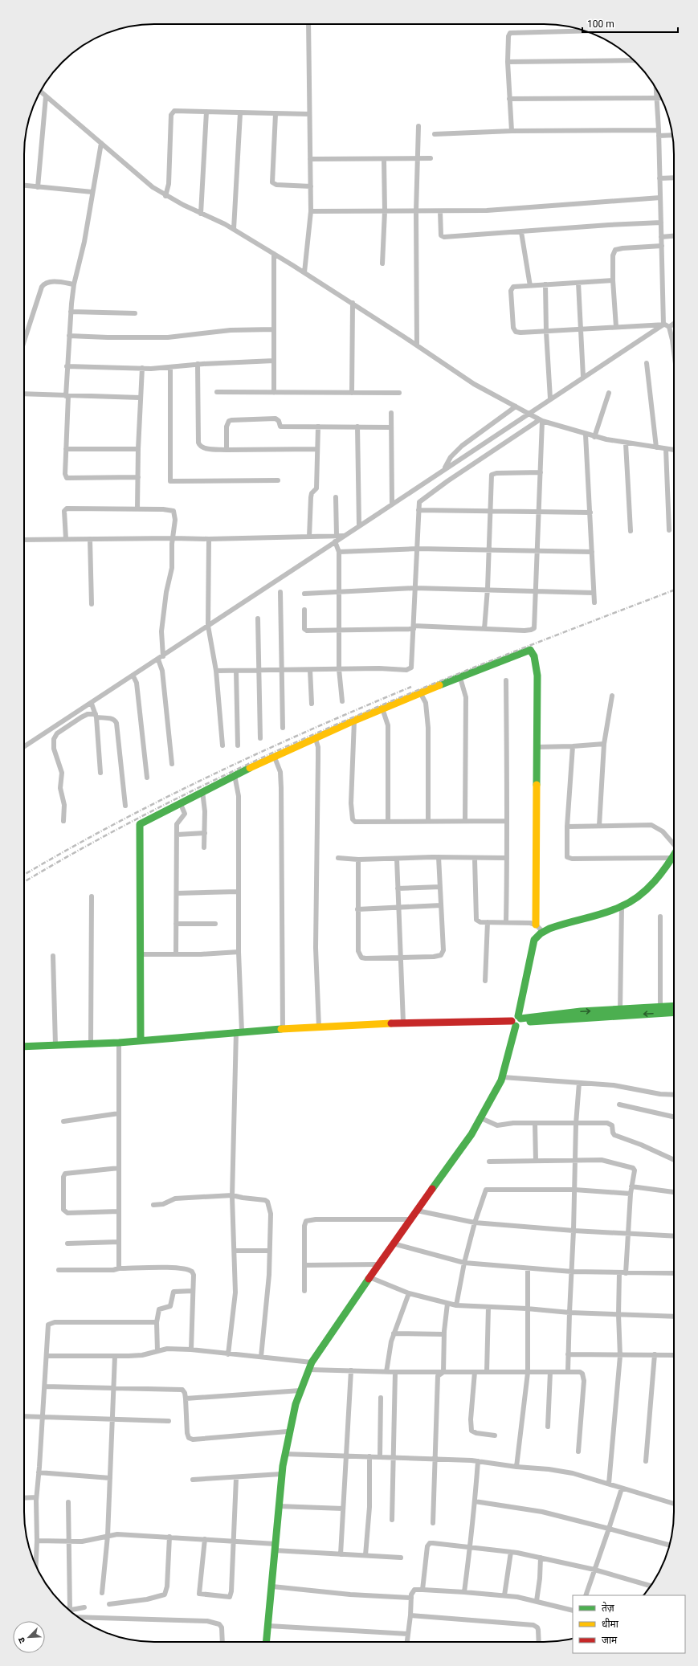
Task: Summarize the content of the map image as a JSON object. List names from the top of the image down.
{
  "legend": ["तेज़", "धीमा", "जाम"],
  "scale_bar": "100 m",
  "north": "bottom left"
}
